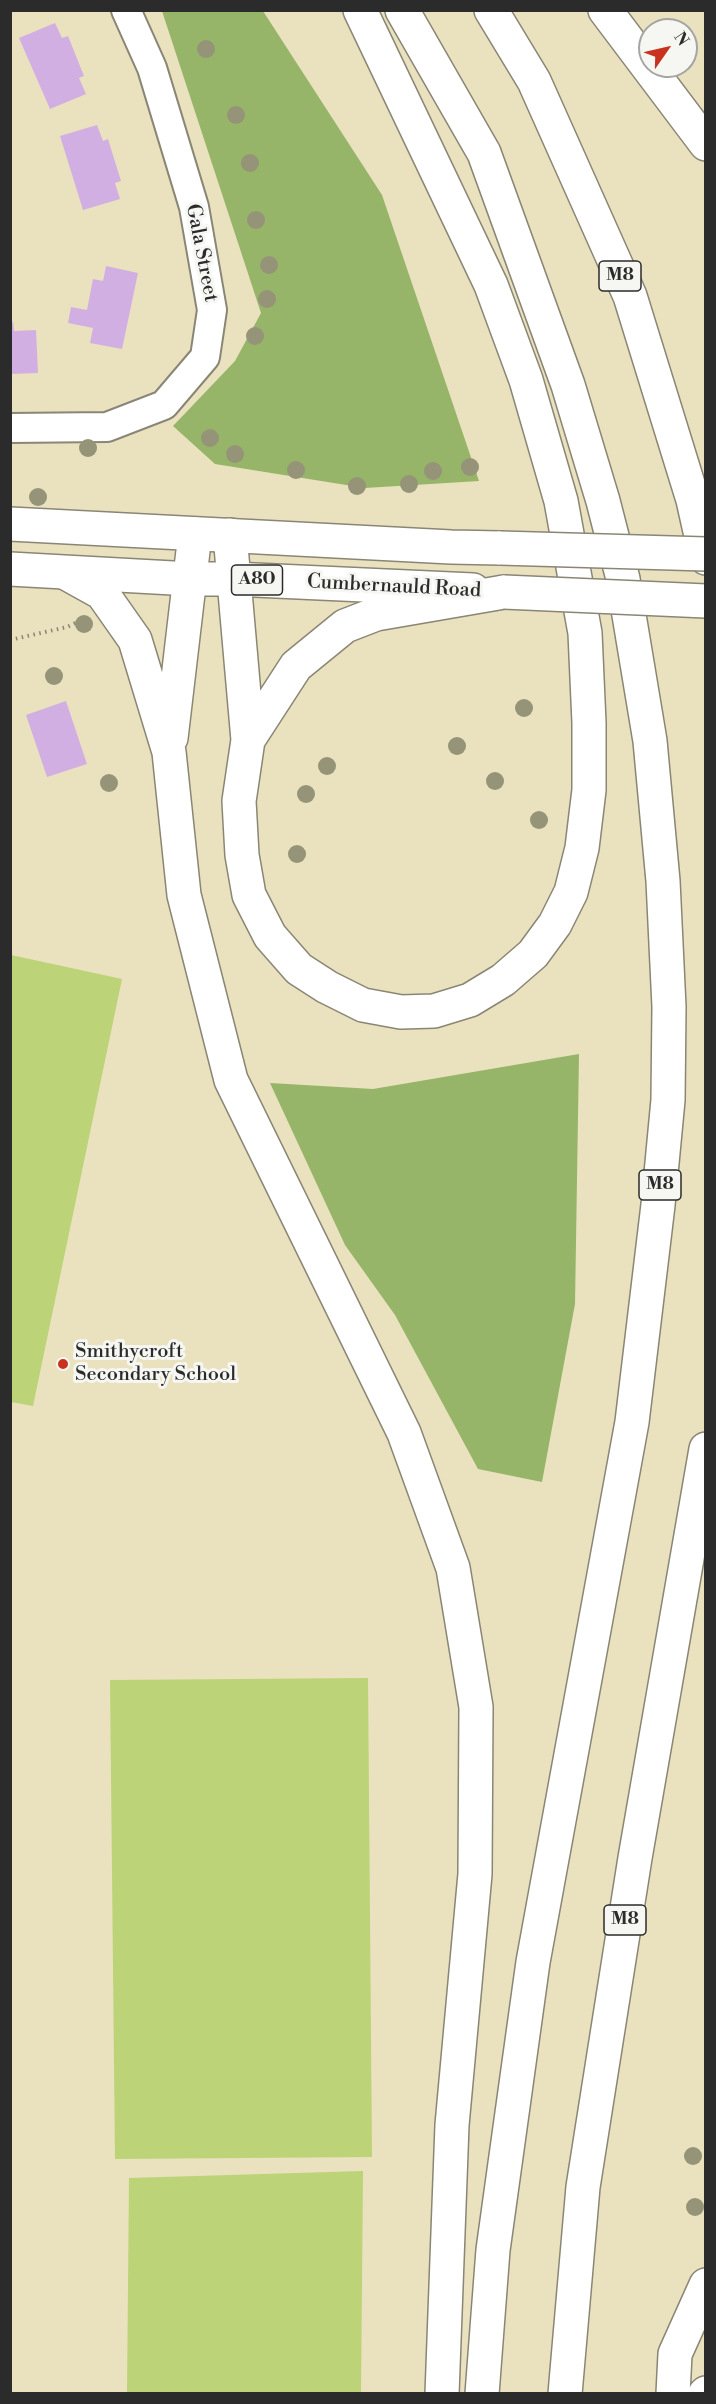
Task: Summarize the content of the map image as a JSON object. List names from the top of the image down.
{
  "streets": {
    "main road": ["M8", "A80", "Cumbernauld Road"],
    "street": ["Gala Street"]
  },
  "crossings": [
    ["M8", "A80"]
  ],
  "places": ["Smithycroft Secondary School"],
  "north": "top right"
}
